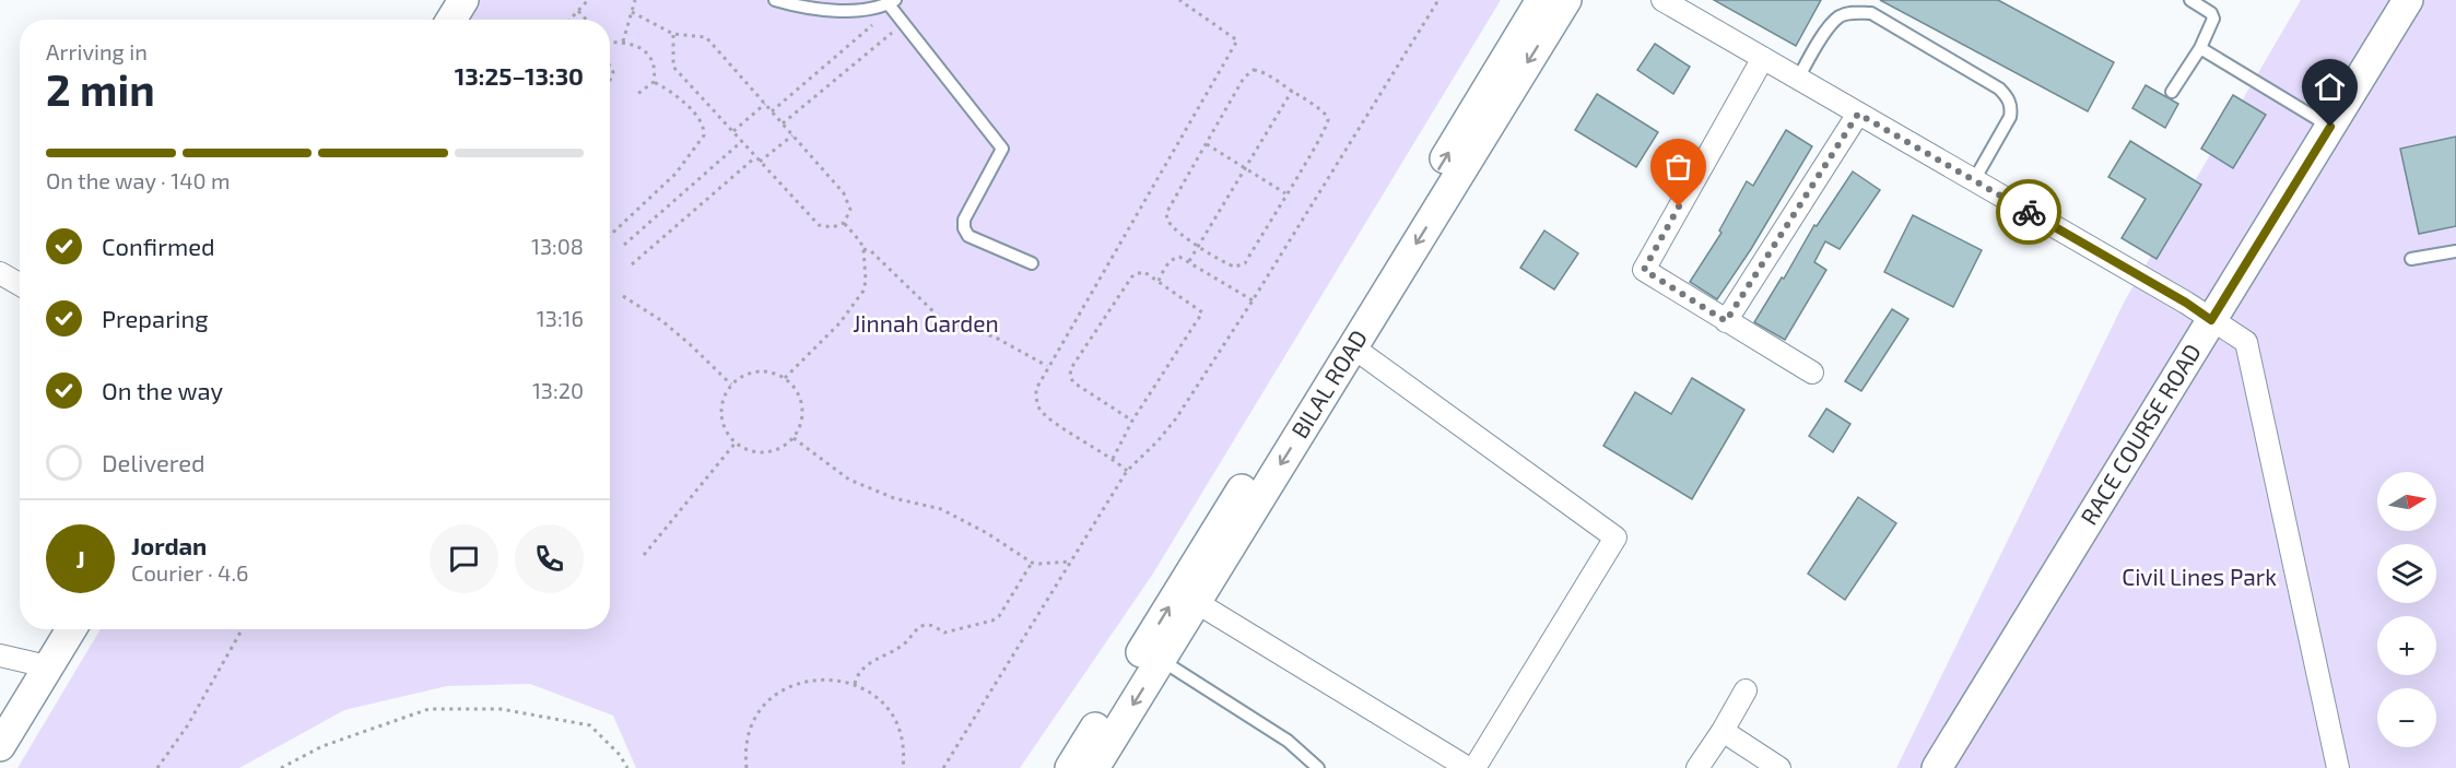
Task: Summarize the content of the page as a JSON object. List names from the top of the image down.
{
  "streets": {
    "main road": ["BILAL ROAD", "RACE COURSE ROAD"]
  },
  "parks": ["Jinnah Garden", "Civil Lines Park"],
  "north": "right",
  "page": {
    "heading": ["2 min", "Arriving in", "13:25–13:30"],
    "panel": ["Jordan", "Courier · 4.6"],
    "bar": "On the way · 140 m",
    "list": [
      ["Confirmed", "13:08"],
      ["Preparing", "13:16"],
      ["On the way", "13:20"],
      "Delivered"
    ],
    "map_buttons": ["+", "−"],
    "round": "J"
  }
}
